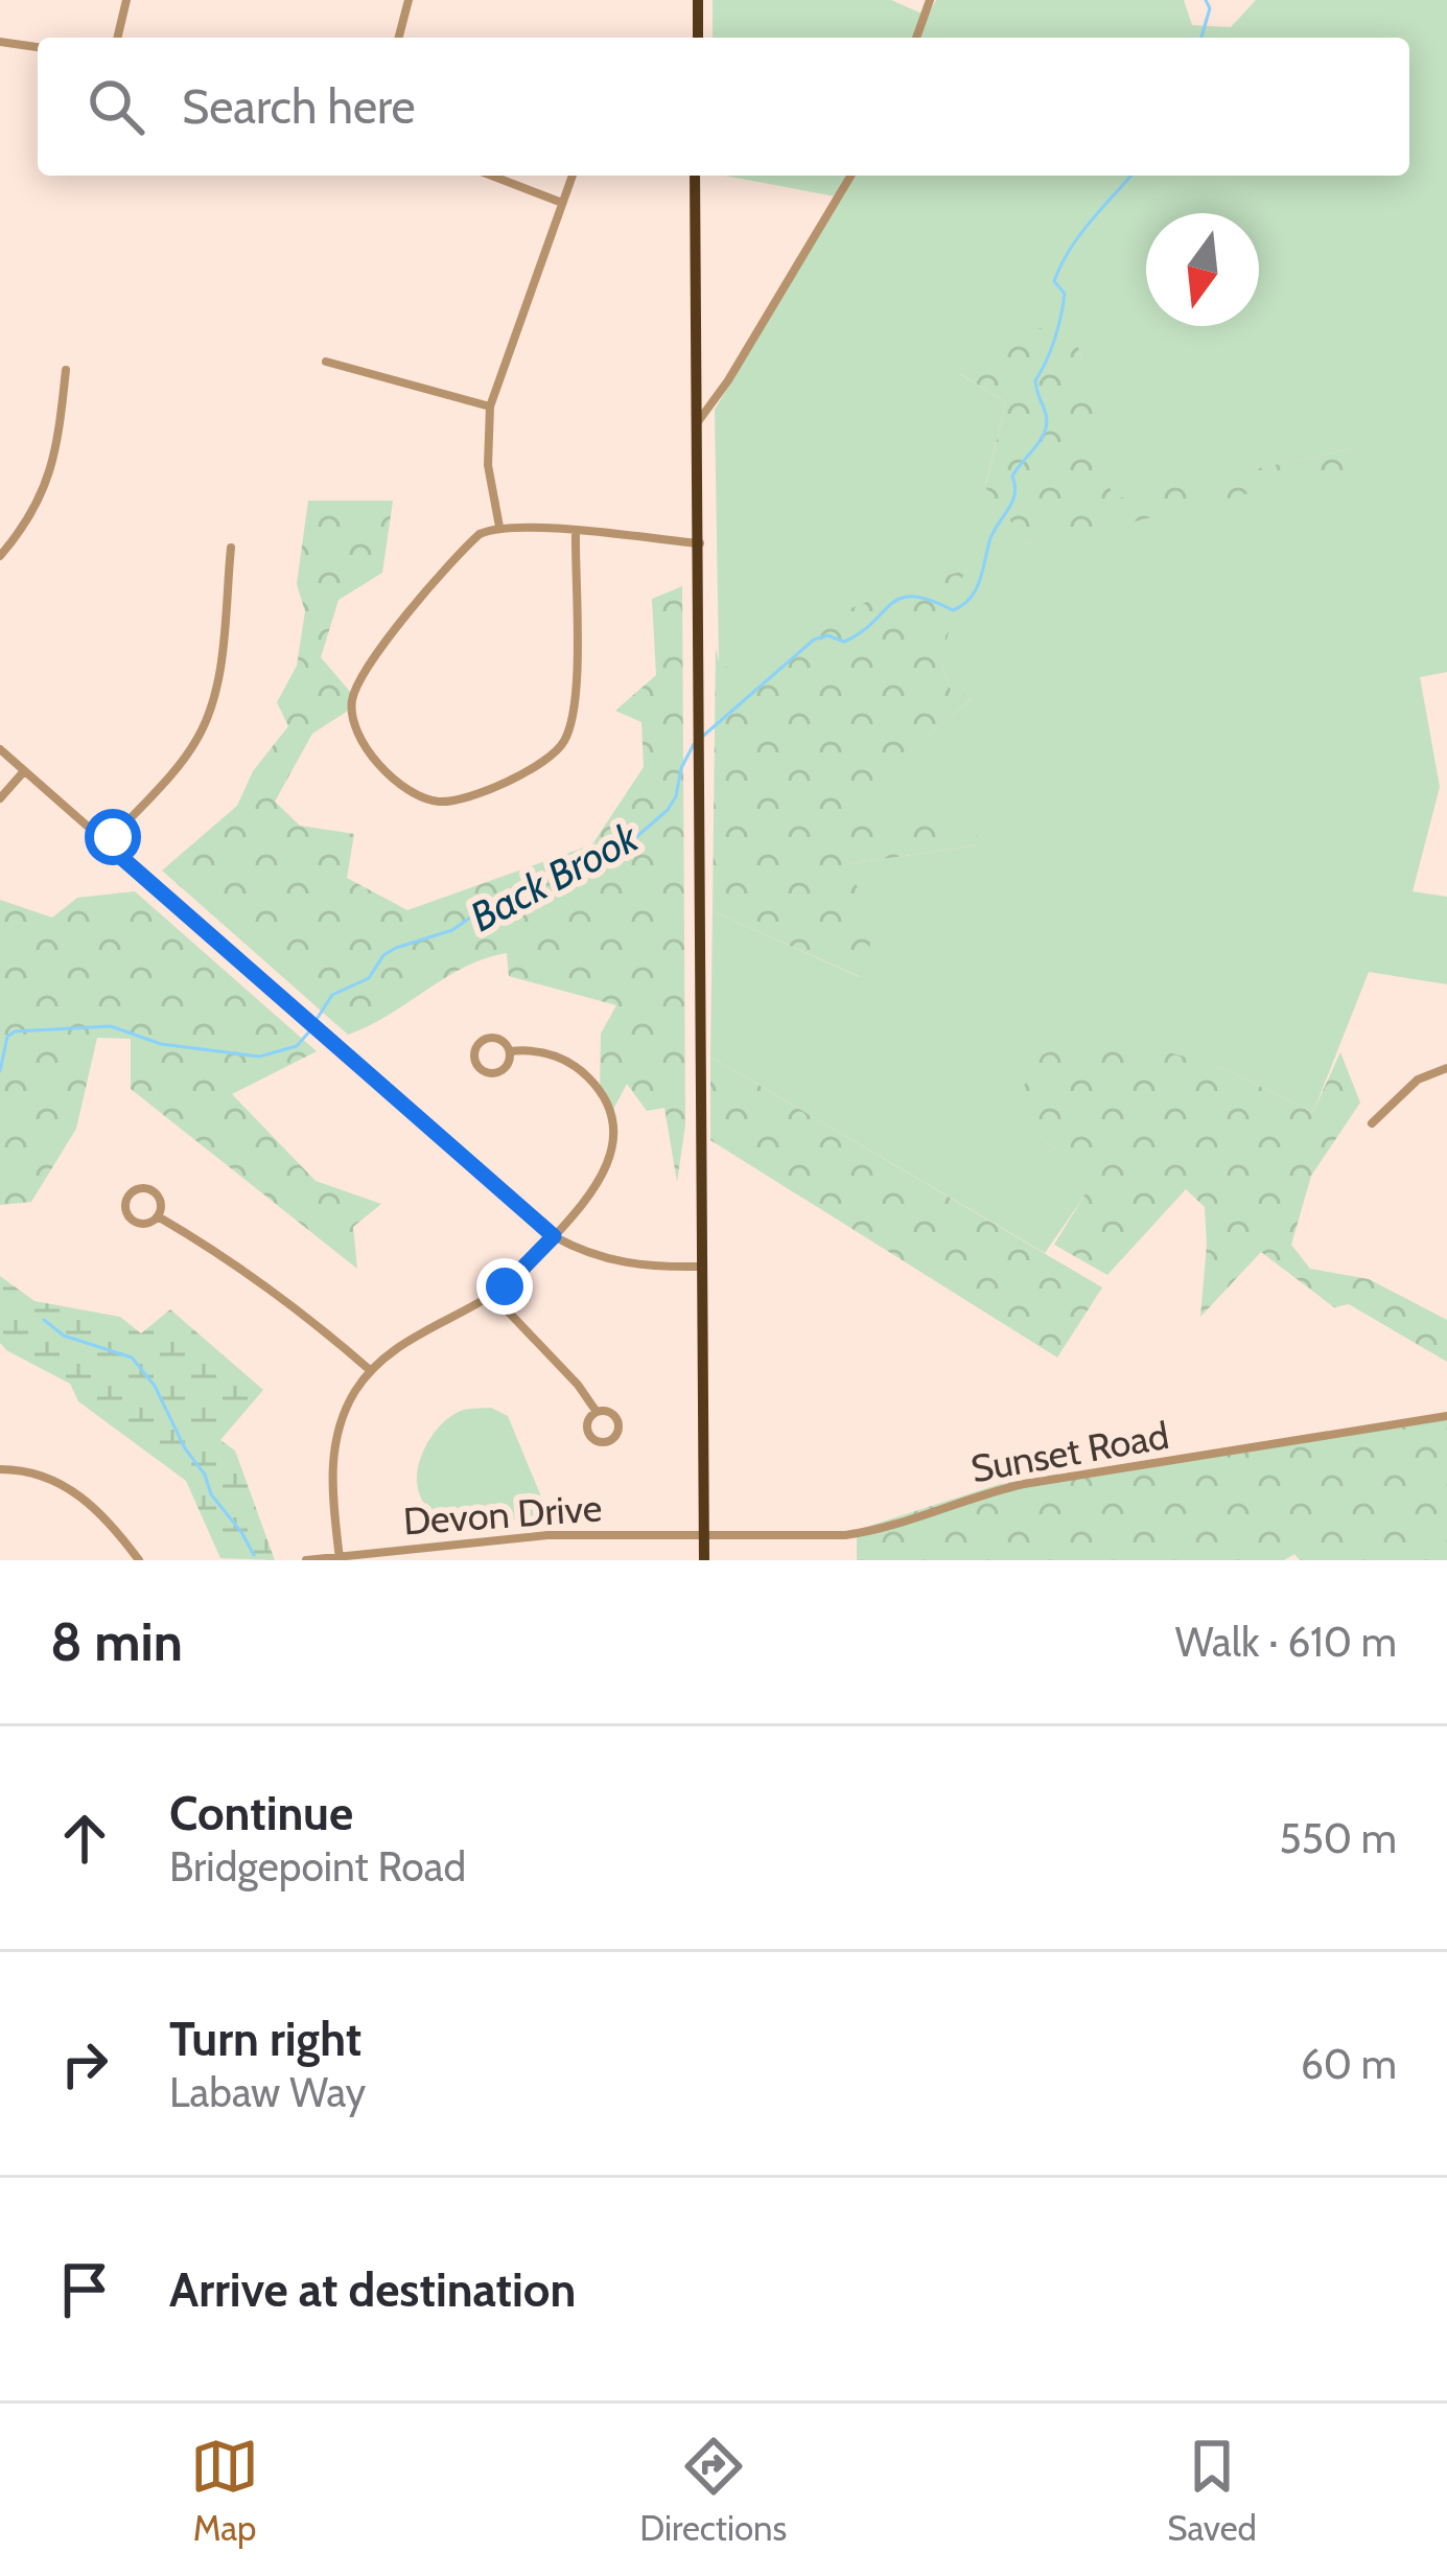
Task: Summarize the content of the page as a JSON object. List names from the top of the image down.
{
  "streets": {
    "street": ["Sunset Road", "Devon Drive"]
  },
  "crossings": [
    ["Sunset Road", "Devon Drive"]
  ],
  "water": ["Back Brook"],
  "north": "bottom",
  "page": {
    "search": "Search here",
    "heading": ["8 min", "Walk · 610 m"],
    "list": [
      ["Continue", "Bridgepoint Road", "550 m"],
      ["Turn right", "Labaw Way", "60 m"],
      "Arrive at destination"
    ],
    "nav": ["Map", "Directions", "Saved"]
  }
}
